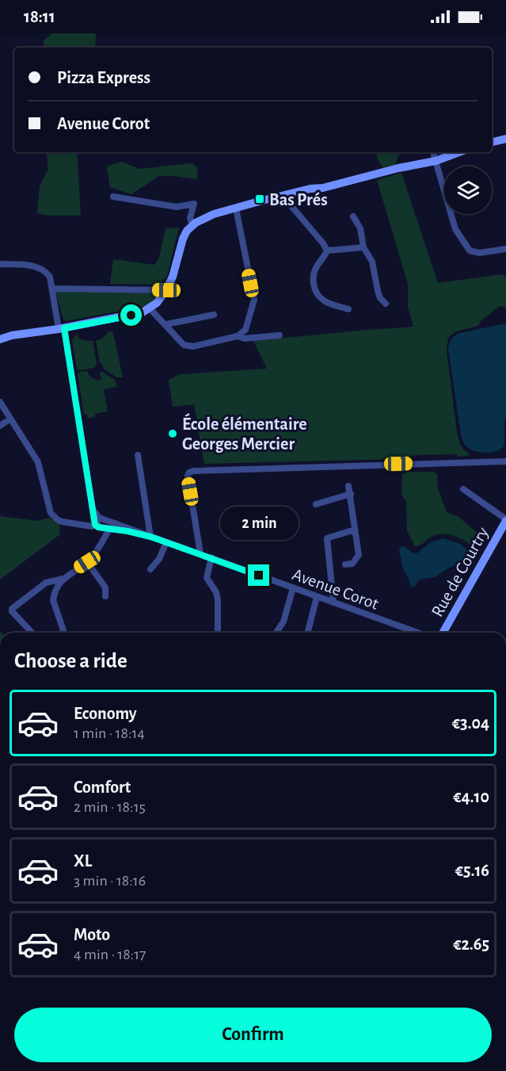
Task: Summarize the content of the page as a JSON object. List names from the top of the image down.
{
  "streets": {
    "street": ["Rue de Courtry", "Avenue Corot"]
  },
  "places": {
    "transit": ["Bas Prés"],
    "other": ["École élémentaire Georges Mercier"]
  },
  "page": {
    "status": "18:11",
    "banner": ["Pizza Express", "Avenue Corot"],
    "bubble": "2 min",
    "heading": "Choose a ride",
    "list": [
      {
        "name": "Economy",
        "note": "1 min · 18:14",
        "value": "€3.04"
      },
      {
        "name": "Comfort",
        "note": "2 min · 18:15",
        "value": "€4.10"
      },
      {
        "name": "XL",
        "note": "3 min · 18:16",
        "value": "€5.16"
      },
      {
        "name": "Moto",
        "note": "4 min · 18:17",
        "value": "€2.65"
      }
    ],
    "buttons": "Confirm"
  }
}
